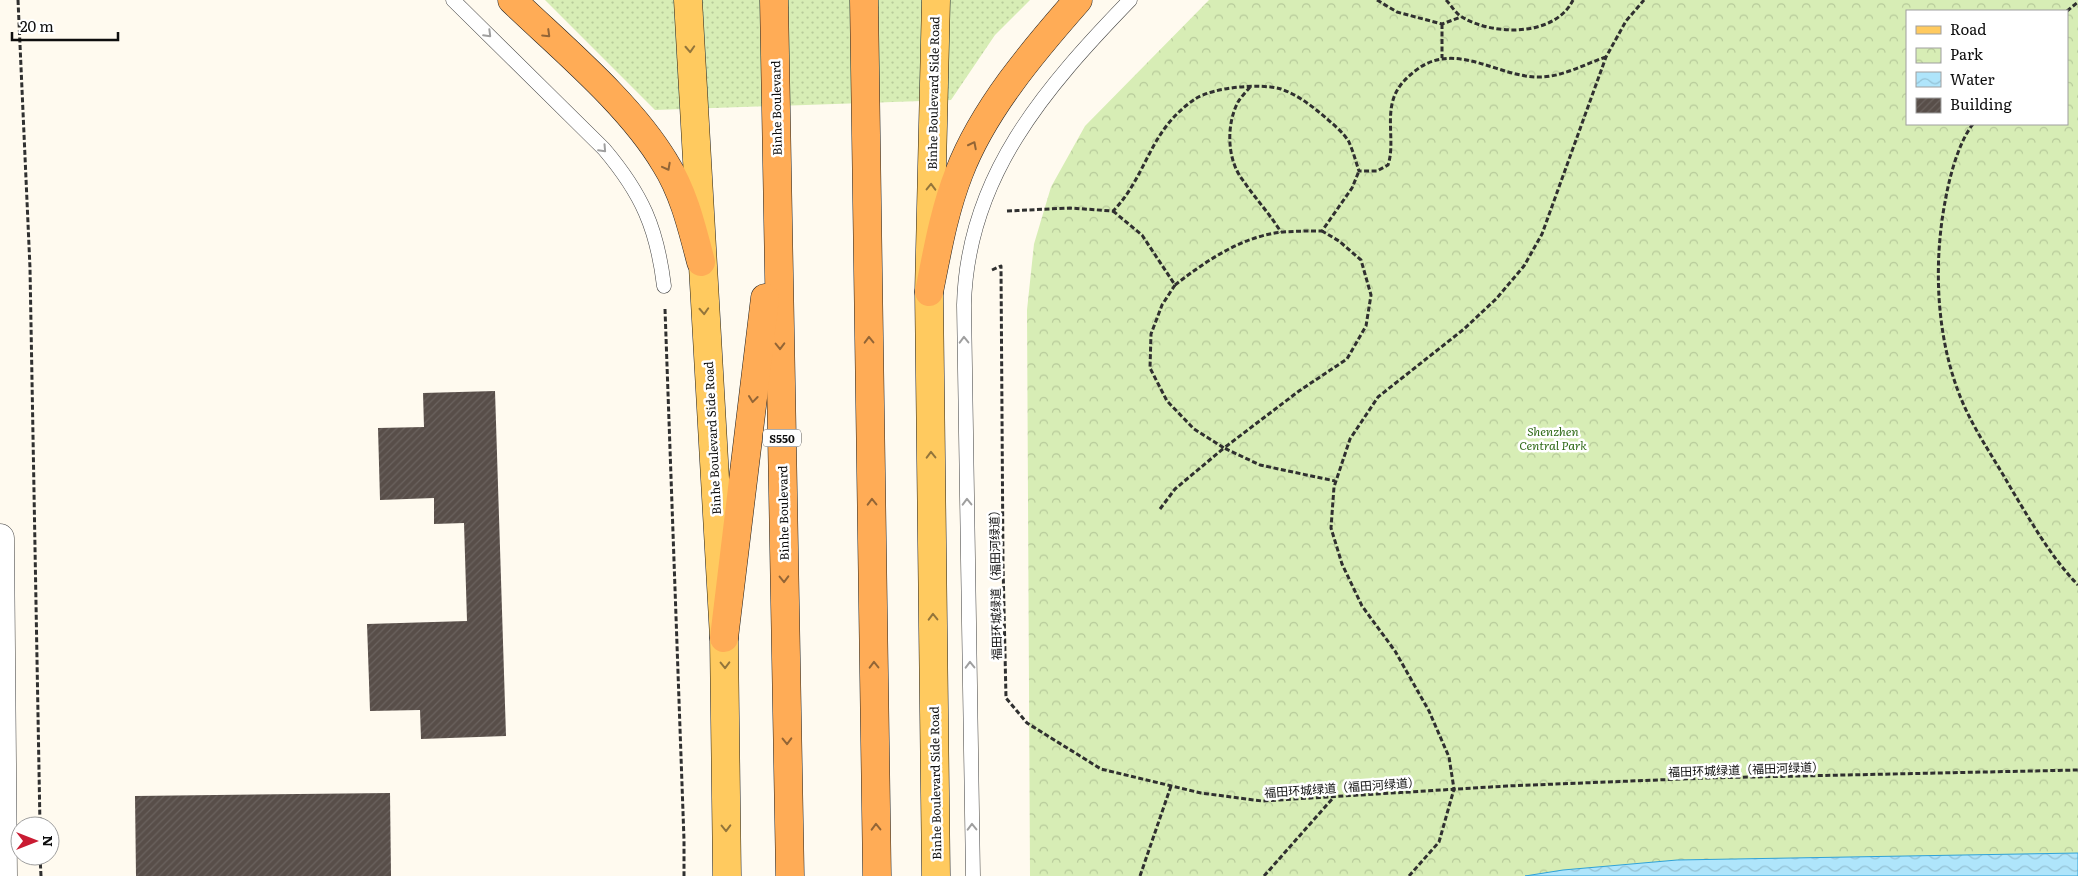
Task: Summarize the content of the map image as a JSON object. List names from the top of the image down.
{
  "streets": {
    "highway": ["Binhe Boulevard", "S550"],
    "main road": ["Binhe Boulevard Side Road"],
    "path": ["福田环城绿道（福田河绿道）"]
  },
  "parks": ["Shenzhen Central Park"],
  "legend": [
    "Road",
    "Park",
    "Water",
    "Building"
  ],
  "scale_bar": "20 m",
  "north": "right"
}
